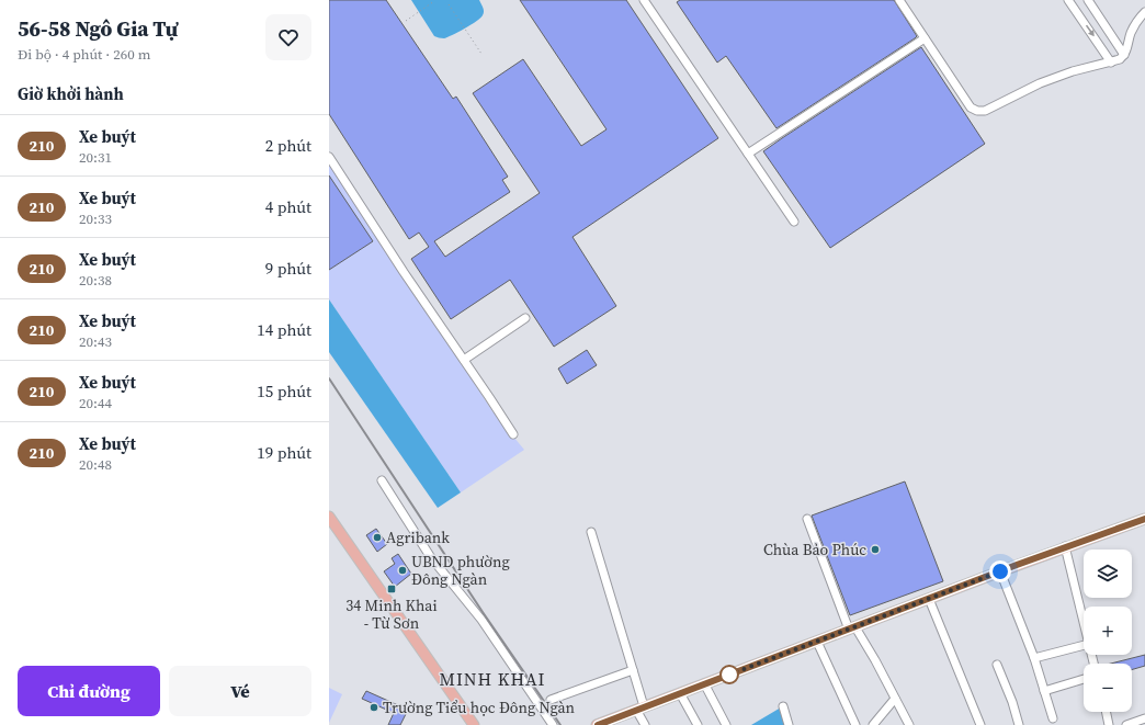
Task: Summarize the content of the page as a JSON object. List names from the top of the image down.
{
  "districts": ["MINH KHAI"],
  "places": {
    "other": [
      "Agribank",
      "Chùa Bảo Phúc",
      "UBND phường Đông Ngàn",
      "Trường Tiểu học Đông Ngàn"
    ],
    "transit": ["34 Minh Khai - Từ Sơn"]
  },
  "lines": ["bus line 210"],
  "page": {
    "heading": [
      ["56-58 Ngô Gia Tự", "Đi bộ · 4 phút · 260 m"],
      "Giờ khởi hành"
    ],
    "list": [
      {
        "mark": "210",
        "name": "Xe buýt",
        "note": "20:31",
        "value": "2 phút"
      },
      {
        "mark": "210",
        "name": "Xe buýt",
        "note": "20:33",
        "value": "4 phút"
      },
      {
        "mark": "210",
        "name": "Xe buýt",
        "note": "20:38",
        "value": "9 phút"
      },
      {
        "mark": "210",
        "name": "Xe buýt",
        "note": "20:43",
        "value": "14 phút"
      },
      {
        "mark": "210",
        "name": "Xe buýt",
        "note": "20:44",
        "value": "15 phút"
      },
      {
        "mark": "210",
        "name": "Xe buýt",
        "note": "20:48",
        "value": "19 phút"
      }
    ],
    "map_buttons": ["+", "−"],
    "buttons": ["Chỉ đường", "Vé"]
  }
}
